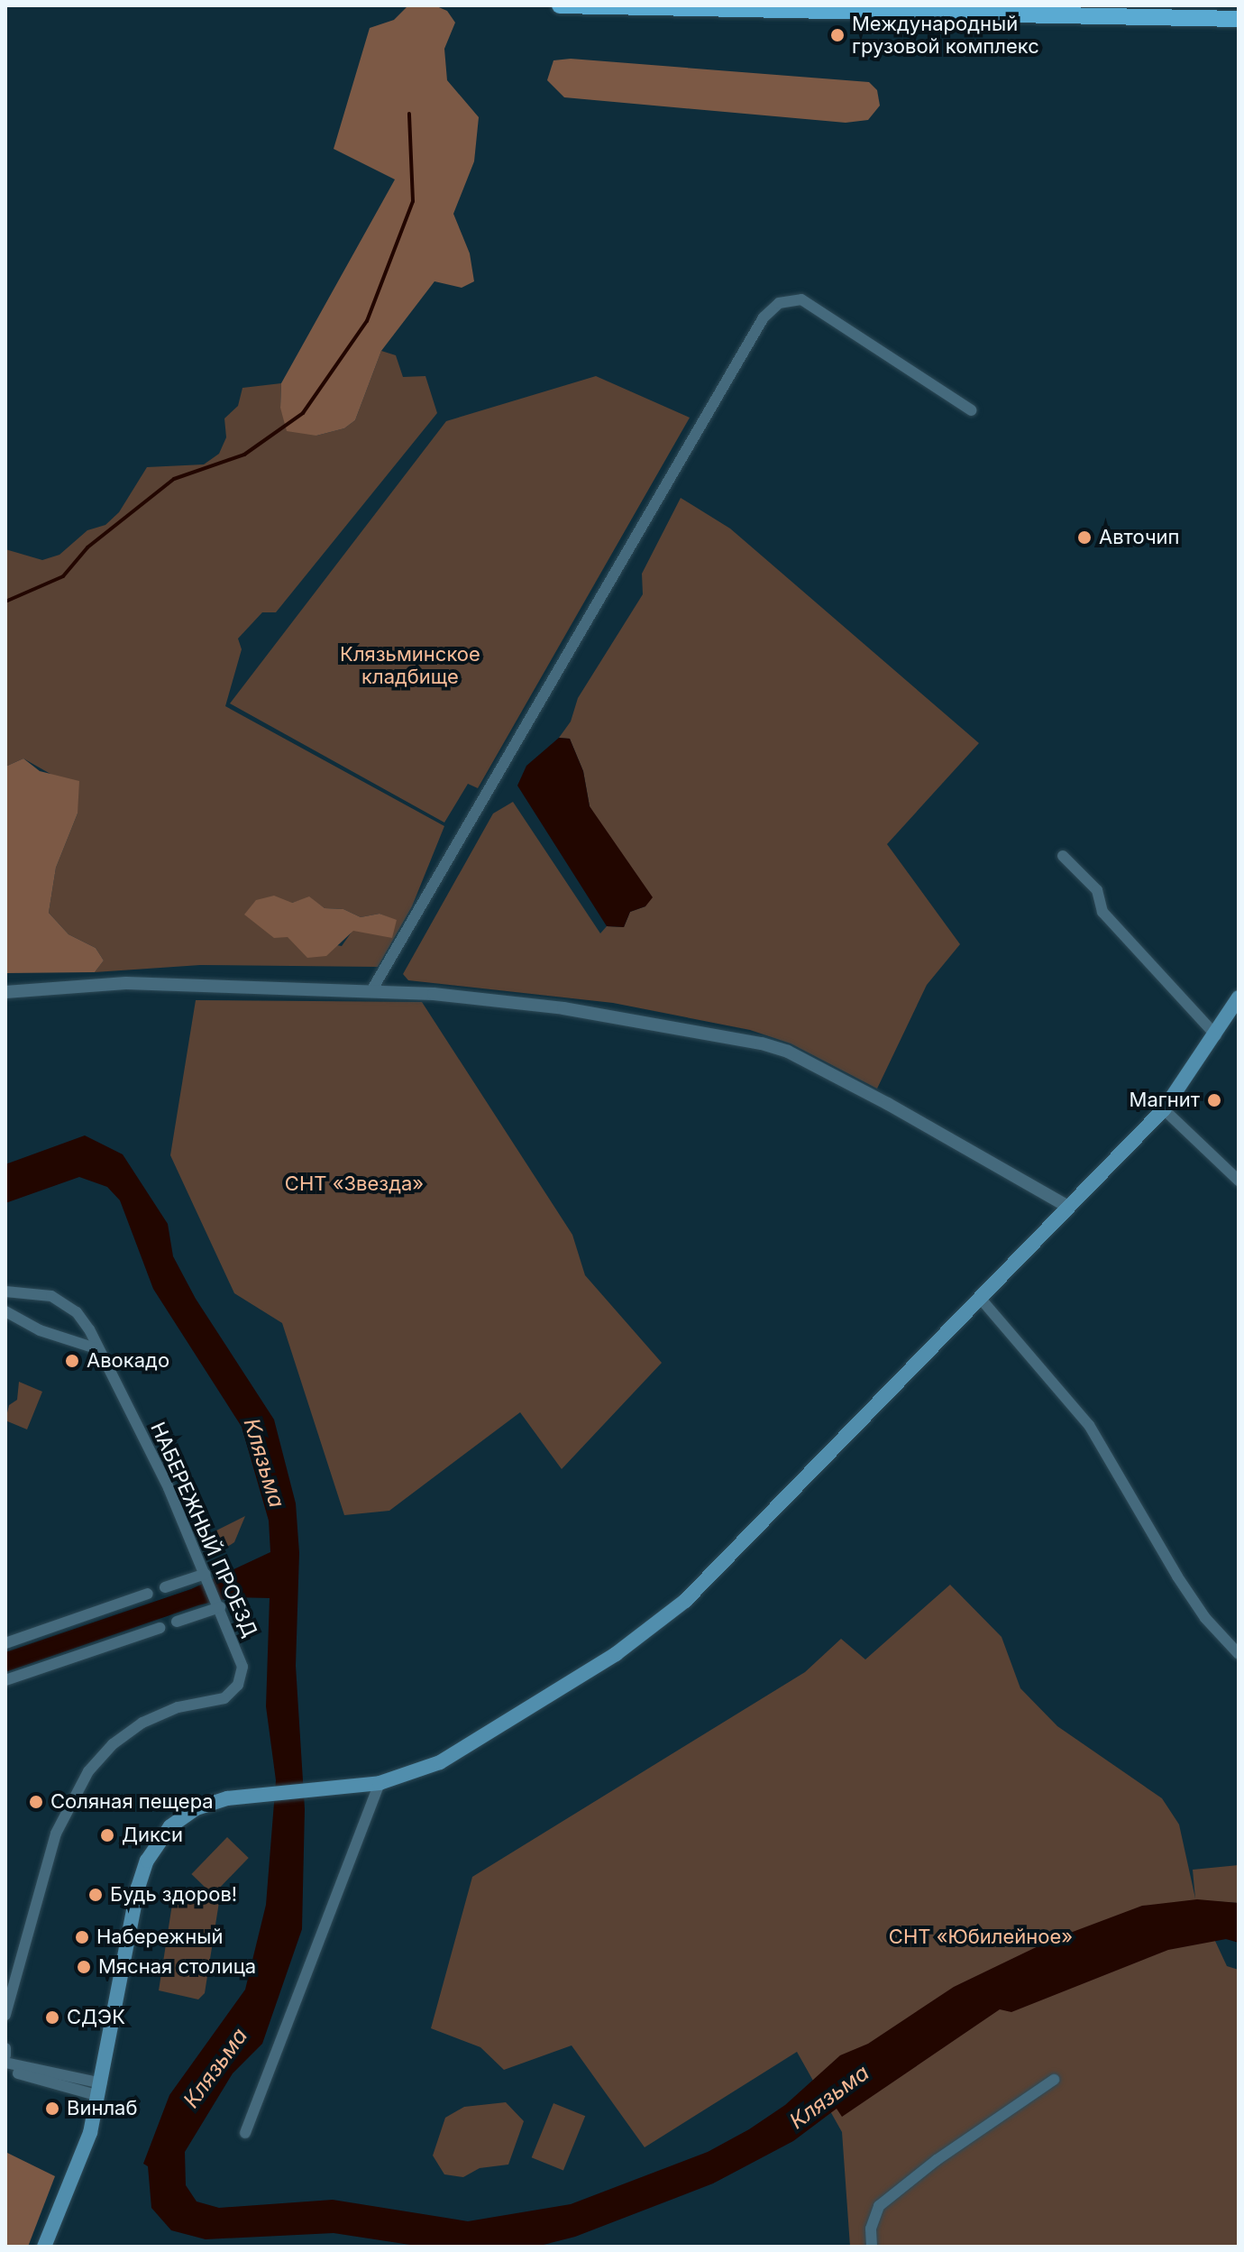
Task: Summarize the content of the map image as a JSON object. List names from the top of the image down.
{
  "streets": {
    "street": ["НАБЕРЕЖНЫЙ ПРОЕЗД"]
  },
  "water": ["Клязьма"],
  "parks": ["Клязьминское кладбище", "СНТ «Звезда»", "СНТ «Юбилейное»"],
  "places": [
    "Международный грузовой комплекс",
    "Авточип",
    "Магнит",
    "Авокадо",
    "Соляная пещера",
    "Дикси",
    "Будь здоров!",
    "Набережный",
    "Мясная столица",
    "СДЭК",
    "Винлаб"
  ]
}
